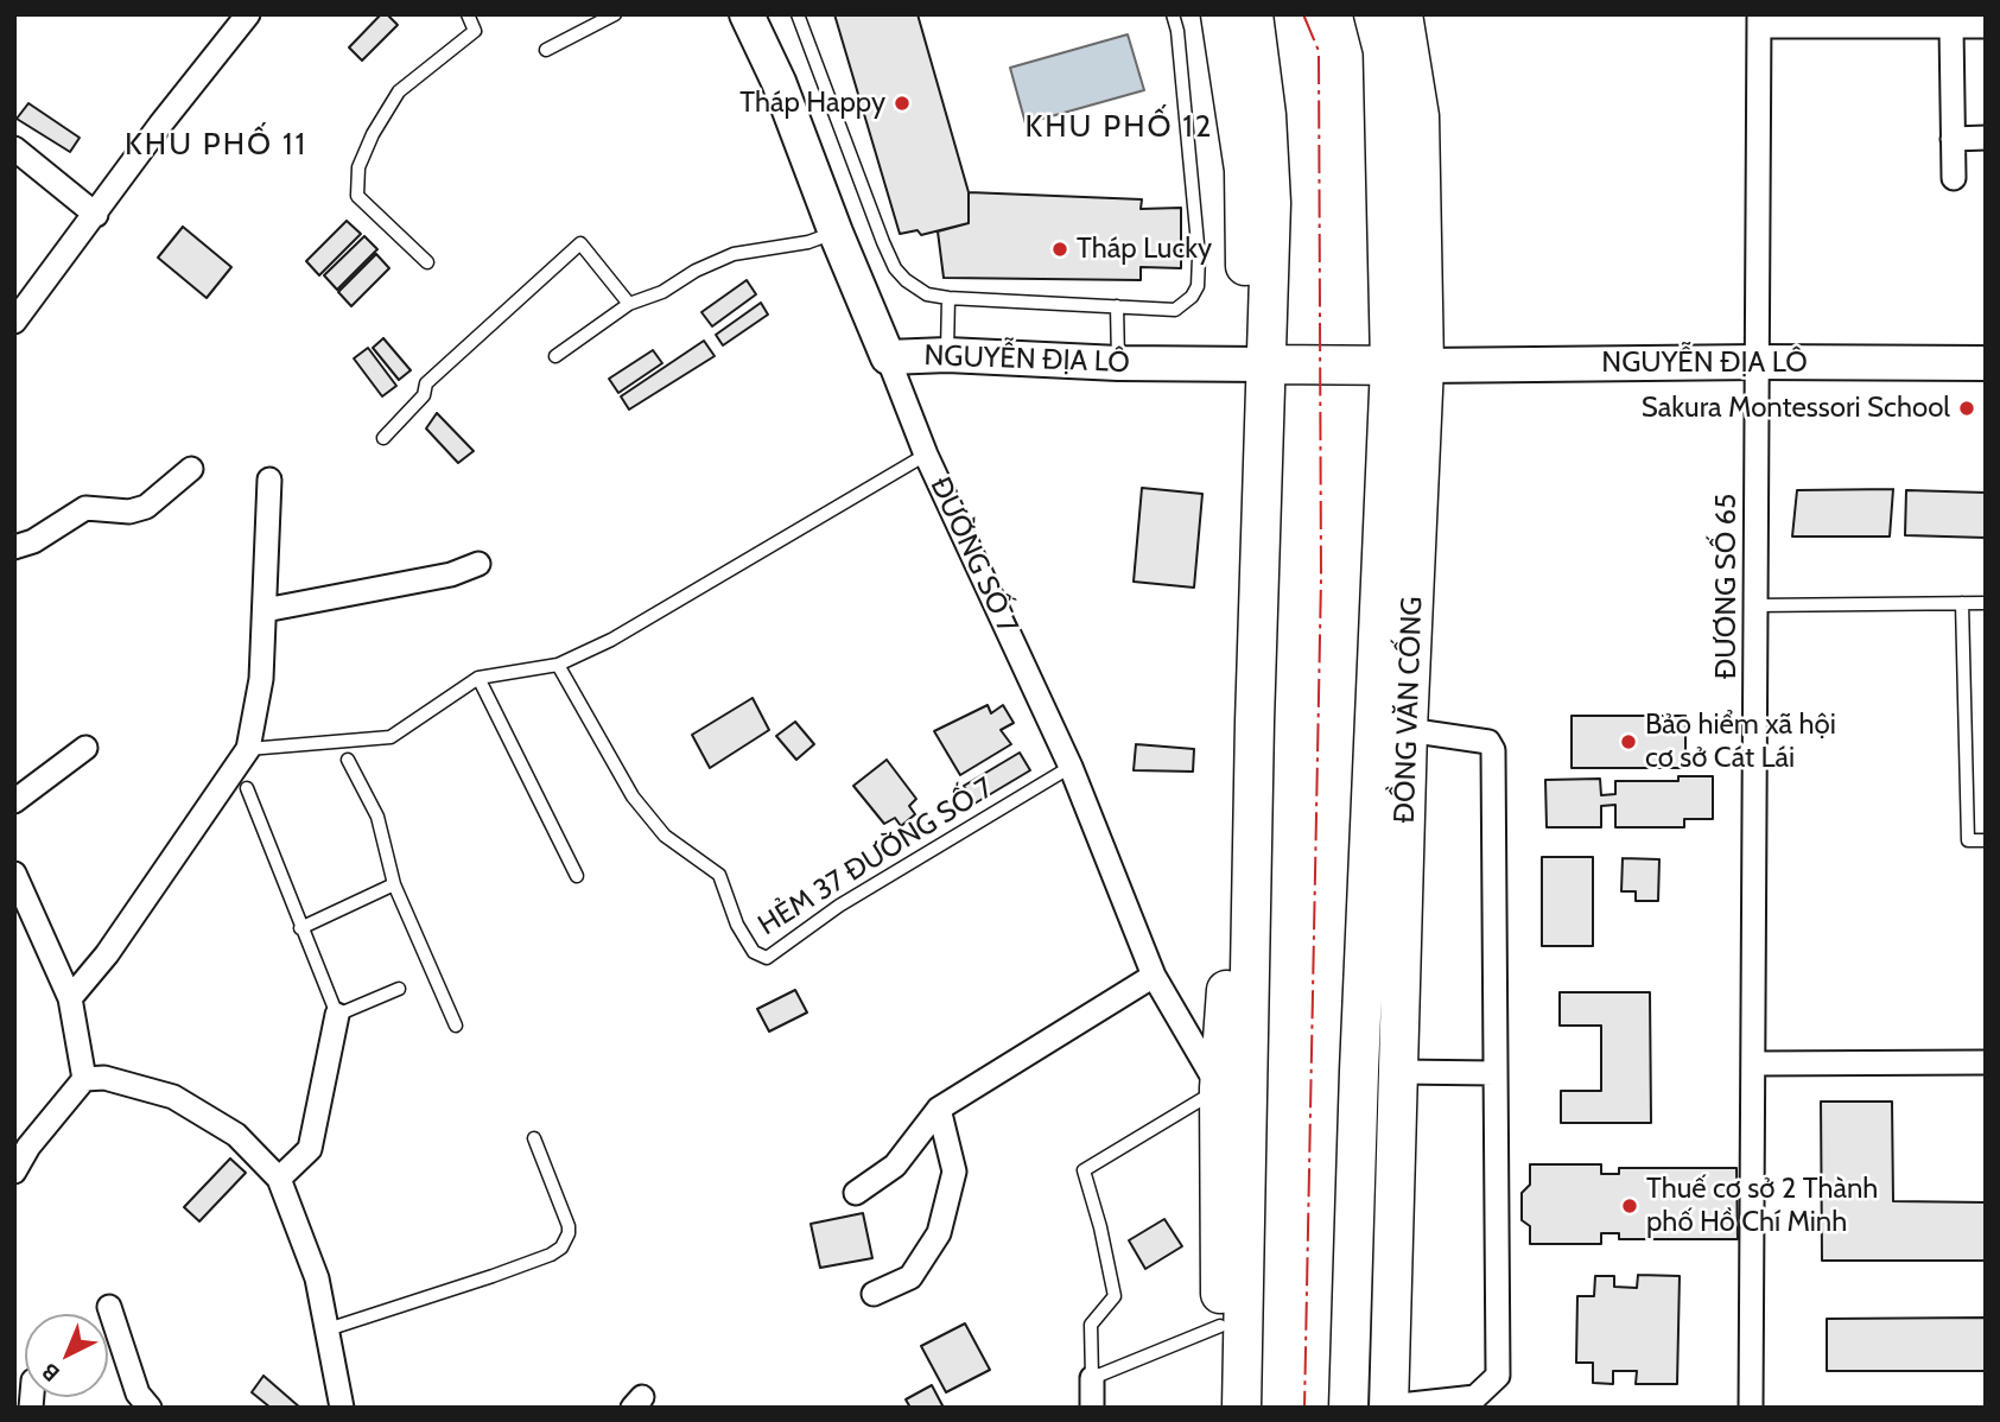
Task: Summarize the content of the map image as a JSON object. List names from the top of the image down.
{
  "streets": {
    "main road": ["ĐỒNG VĂN CỐNG"],
    "street": ["NGUYỄN ĐỊA LÔ", "ĐƯỜNG SỐ 7", "ĐƯƠNG SỐ 65"],
    "lane": ["HẺM 37 ĐƯỜNG SỐ 7"]
  },
  "crossings": [
    ["NGUYỄN ĐỊA LÔ", "ĐƯỜNG SỐ 7"],
    ["NGUYỄN ĐỊA LÔ", "ĐƯƠNG SỐ 65"],
    ["NGUYỄN ĐỊA LÔ", "ĐỒNG VĂN CỐNG"],
    ["ĐƯỜNG SỐ 7", "HẺM 37 ĐƯỜNG SỐ 7"]
  ],
  "districts": ["KHU PHỐ 12", "KHU PHỐ 11"],
  "places": [
    "Tháp Happy",
    "Tháp Lucky",
    "Sakura Montessori School",
    "Bảo hiểm xã hội cơ sở Cát Lái",
    "Thuế cơ sở 2 Thành phố Hồ Chí Minh"
  ],
  "north": "bottom left"
}
